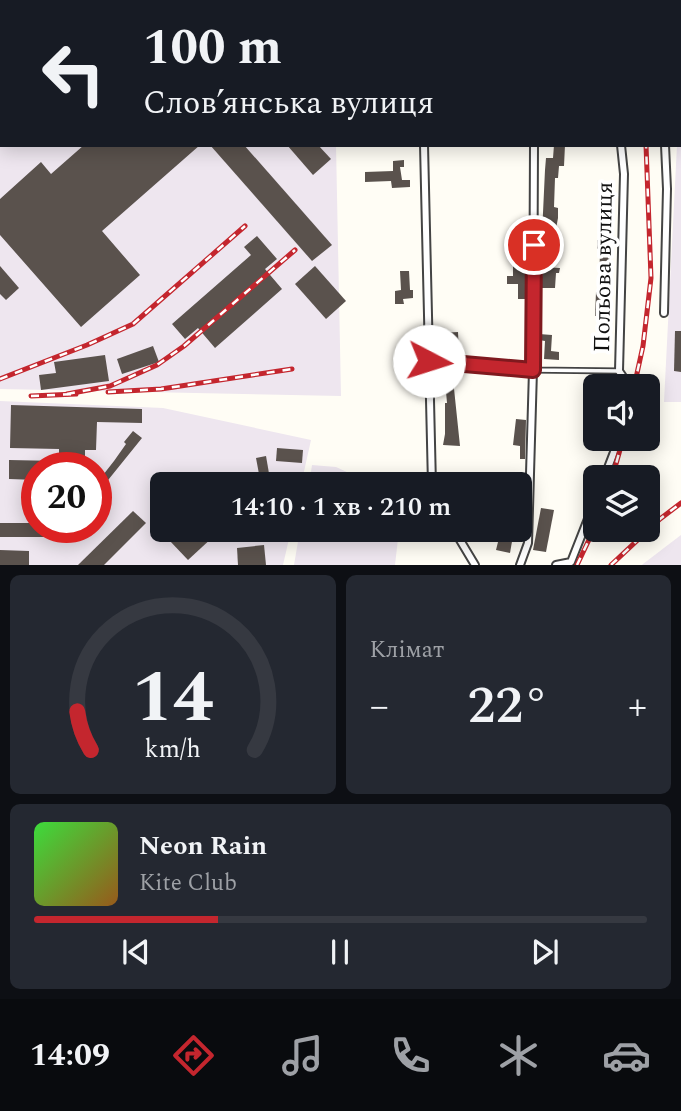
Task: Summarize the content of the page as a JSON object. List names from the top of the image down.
{
  "streets": {
    "street": ["Польова вулиця"]
  },
  "page": {
    "turn": ["100 m", "Слов’янська вулиця"],
    "limit": "20",
    "trip": "14:10 · 1 хв · 210 m",
    "tile": "Клімат",
    "heat": ["−", "22°", "+"],
    "song": ["Neon Rain", "Kite Club"],
    "tabs": "14:09",
    "gauge": ["14", "km/h"]
  }
}
